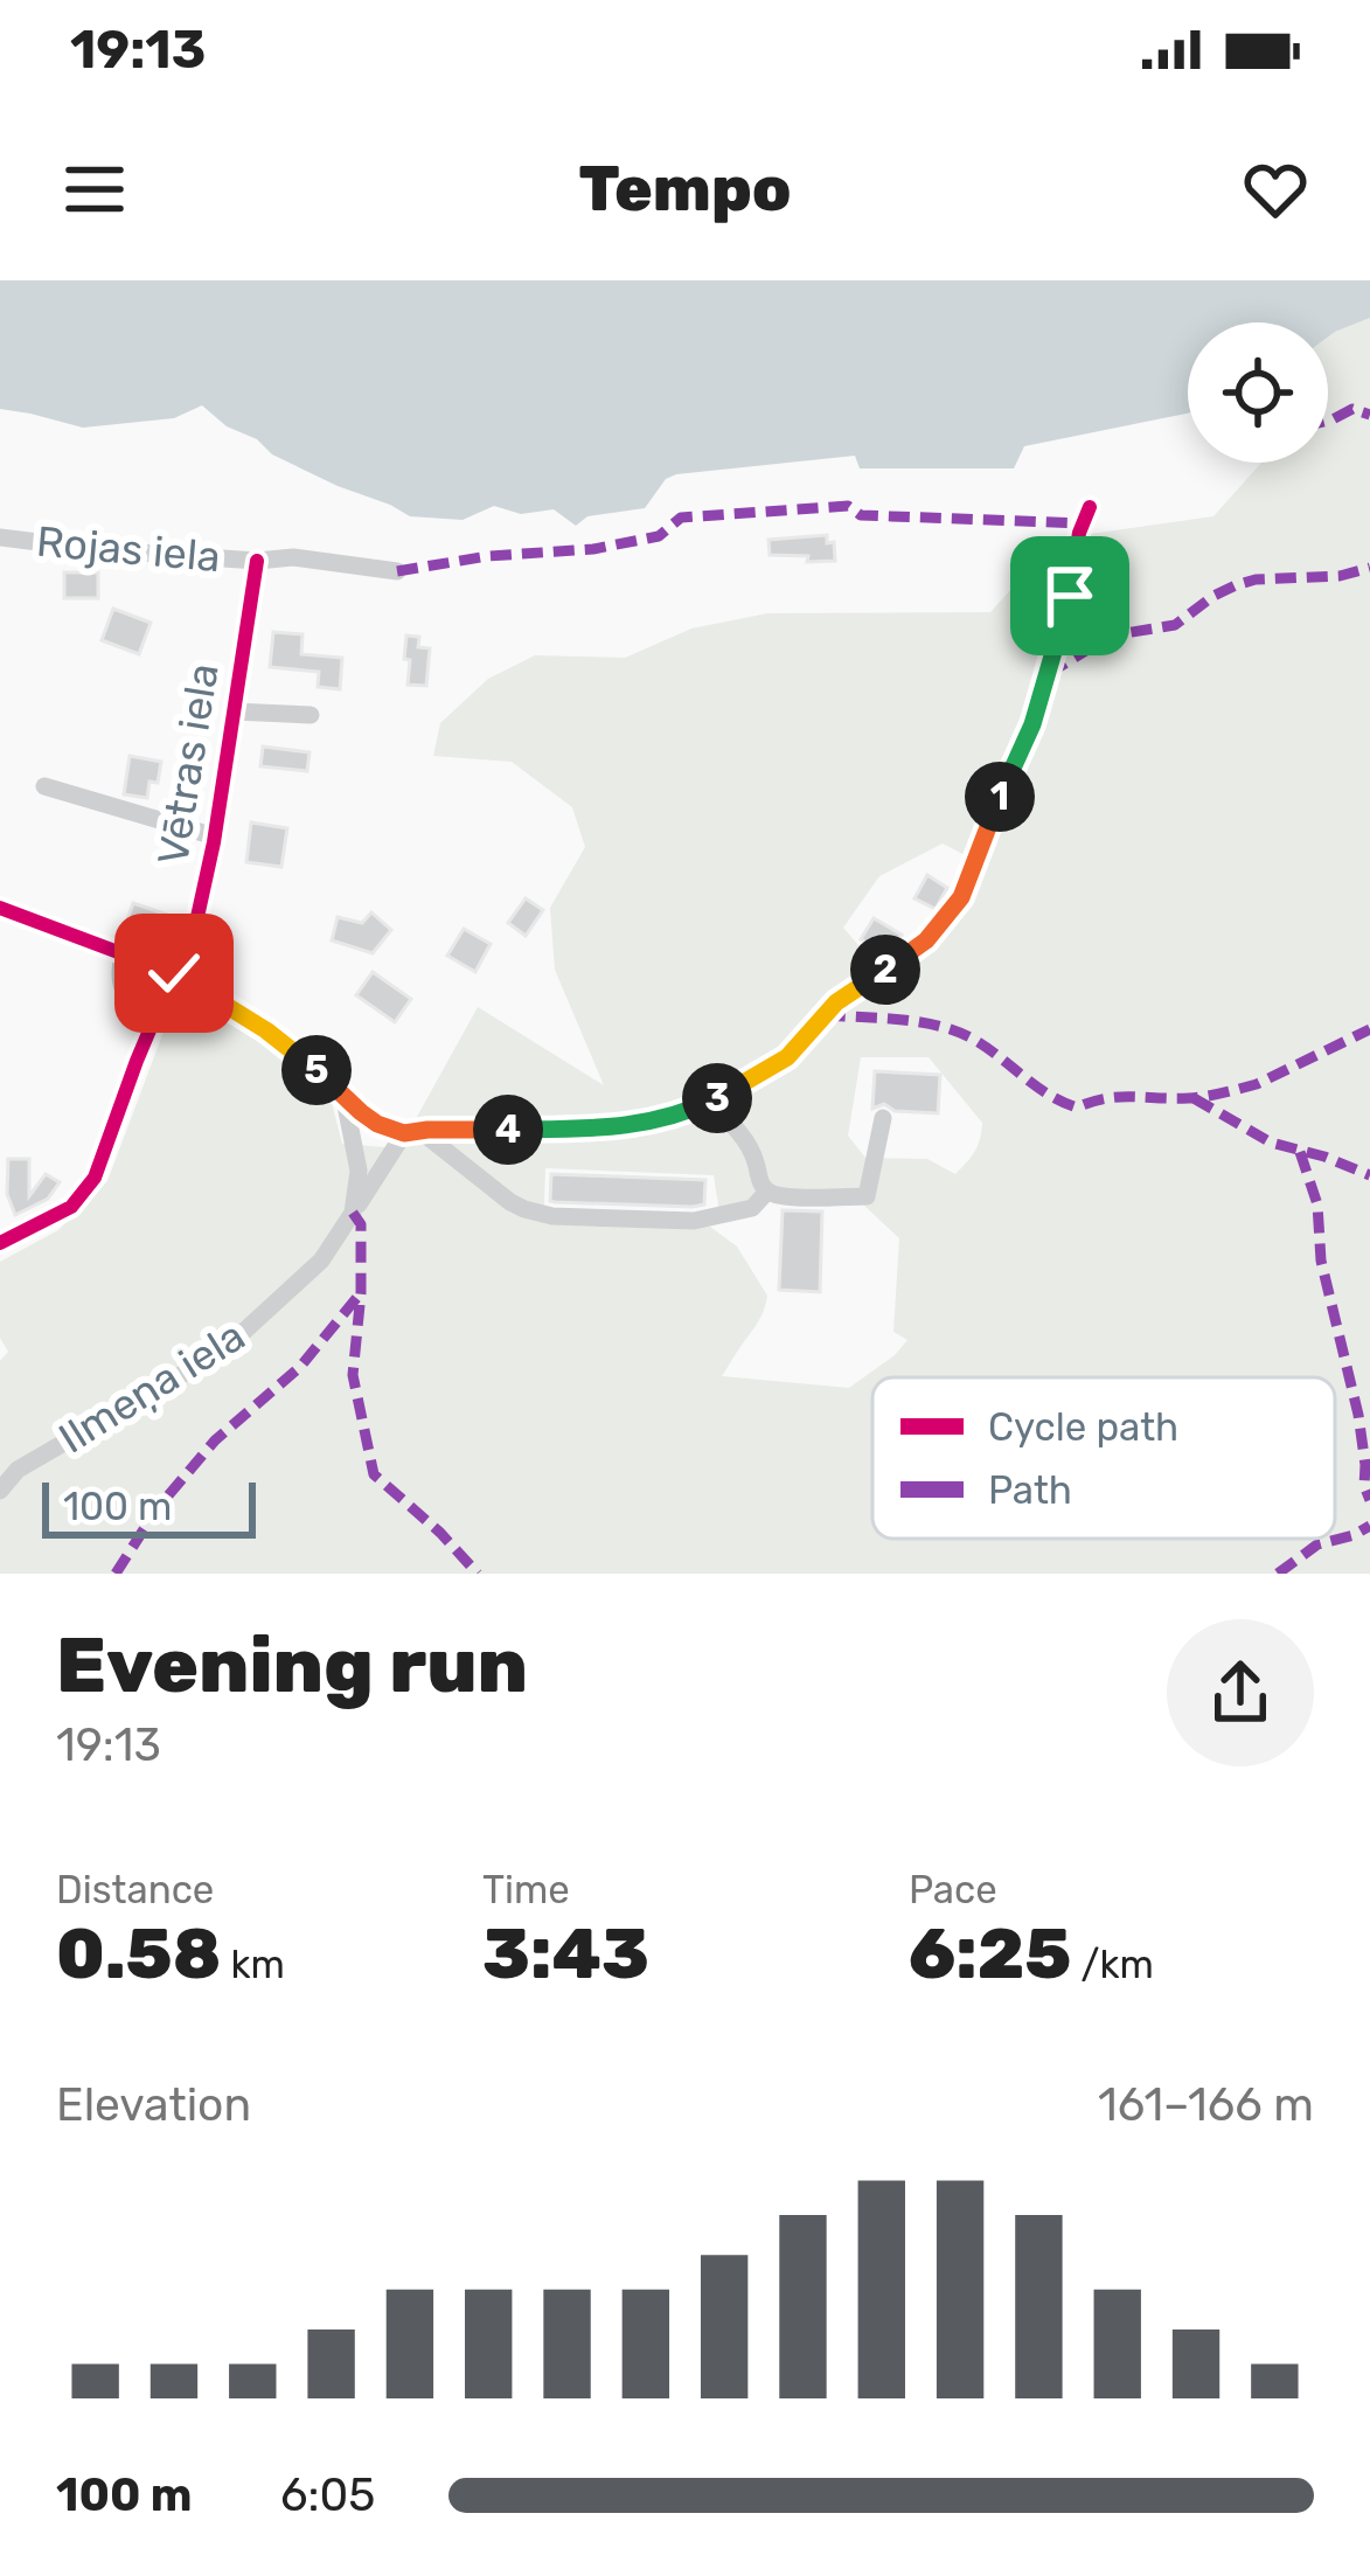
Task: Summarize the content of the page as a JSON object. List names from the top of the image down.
{
  "streets": {
    "street": ["Rojas iela", "Vētras iela", "Ilmeņa iela"]
  },
  "crossings": [
    ["Rojas iela", "Vētras iela"]
  ],
  "legend": ["Cycle path", "Path"],
  "scale_bar": "100 m",
  "page": {
    "status": "19:13",
    "header": "Tempo",
    "pins": [
      "1",
      "2",
      "5",
      "3",
      "4"
    ],
    "scale": "100 m",
    "heading": ["Evening run", "19:13"],
    "stats": [
      ["Distance", "0.58 km"],
      ["Time", "3:43"],
      ["Pace", "6:25 /km"]
    ],
    "chart": ["Elevation", "161–166 m"],
    "list": [
      {
        "name": "100 m",
        "note": "6:05"
      }
    ]
  }
}
